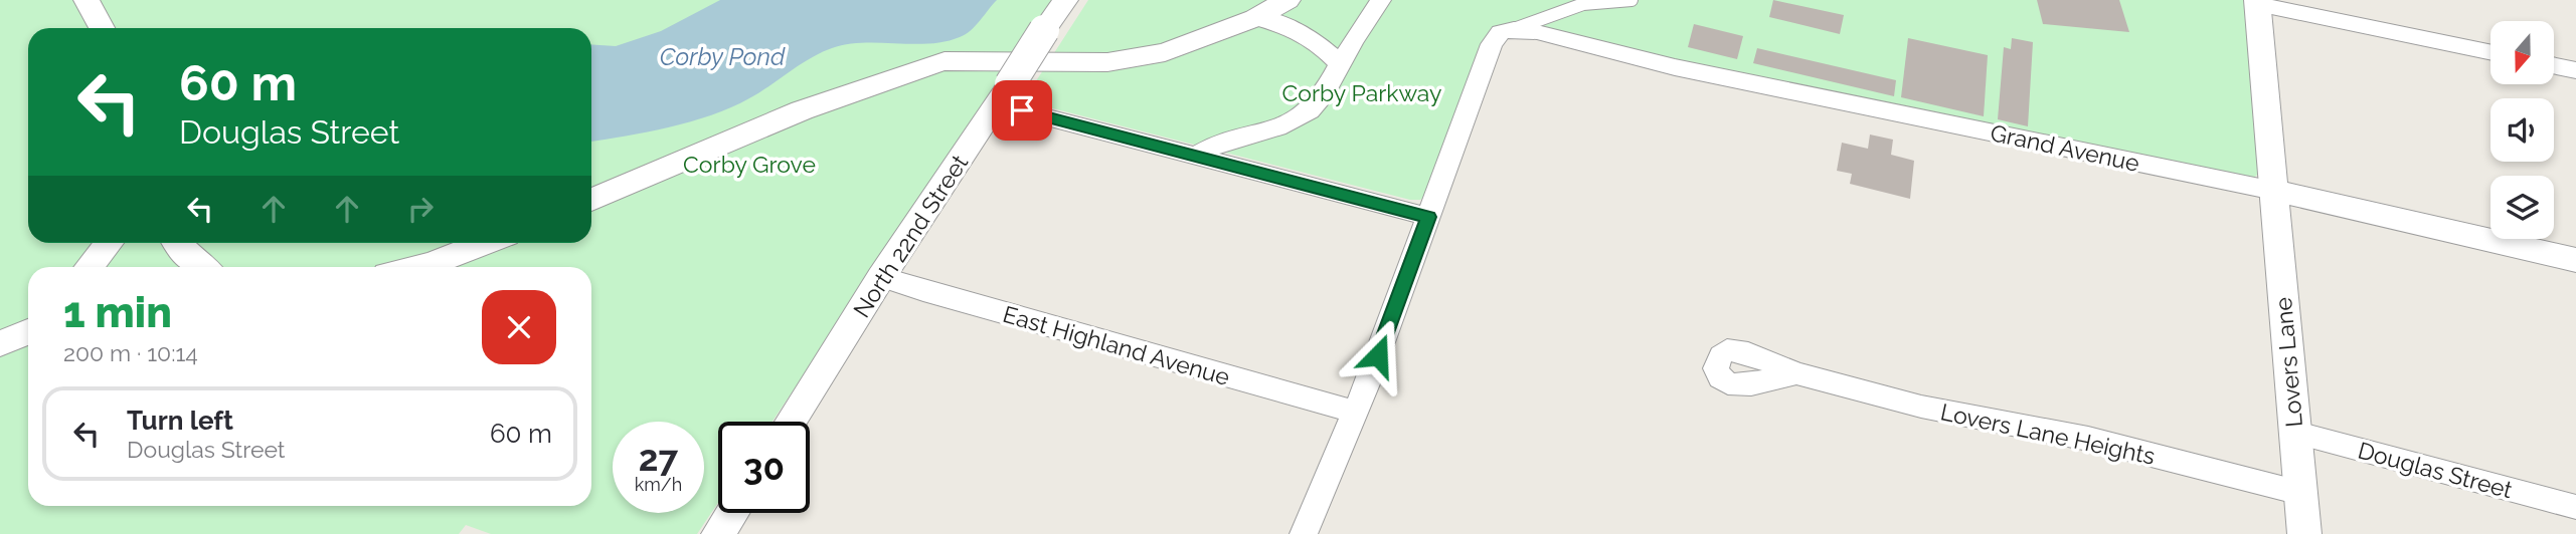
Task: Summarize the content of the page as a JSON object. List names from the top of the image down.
{
  "streets": {
    "street": [
      "Grand Avenue",
      "North 22nd Street",
      "East Highland Avenue",
      "Lovers Lane",
      "Lovers Lane Heights",
      "Douglas Street"
    ]
  },
  "crossings": [
    ["Grand Avenue", "Lovers Lane"],
    ["North 22nd Street", "East Highland Avenue"],
    ["Lovers Lane", "Lovers Lane Heights"],
    ["Lovers Lane", "Douglas Street"]
  ],
  "water": ["Corby Pond"],
  "parks": ["Corby Parkway", "Corby Grove"],
  "north": "bottom",
  "page": {
    "turn": ["60 m", "Douglas Street"],
    "heading": ["1 min", "200 m · 10:14"],
    "list": [
      {
        "name": "Turn left",
        "note": "Douglas Street",
        "value": "60 m"
      }
    ],
    "speed": "27 km/h",
    "limit": "30"
  }
}
